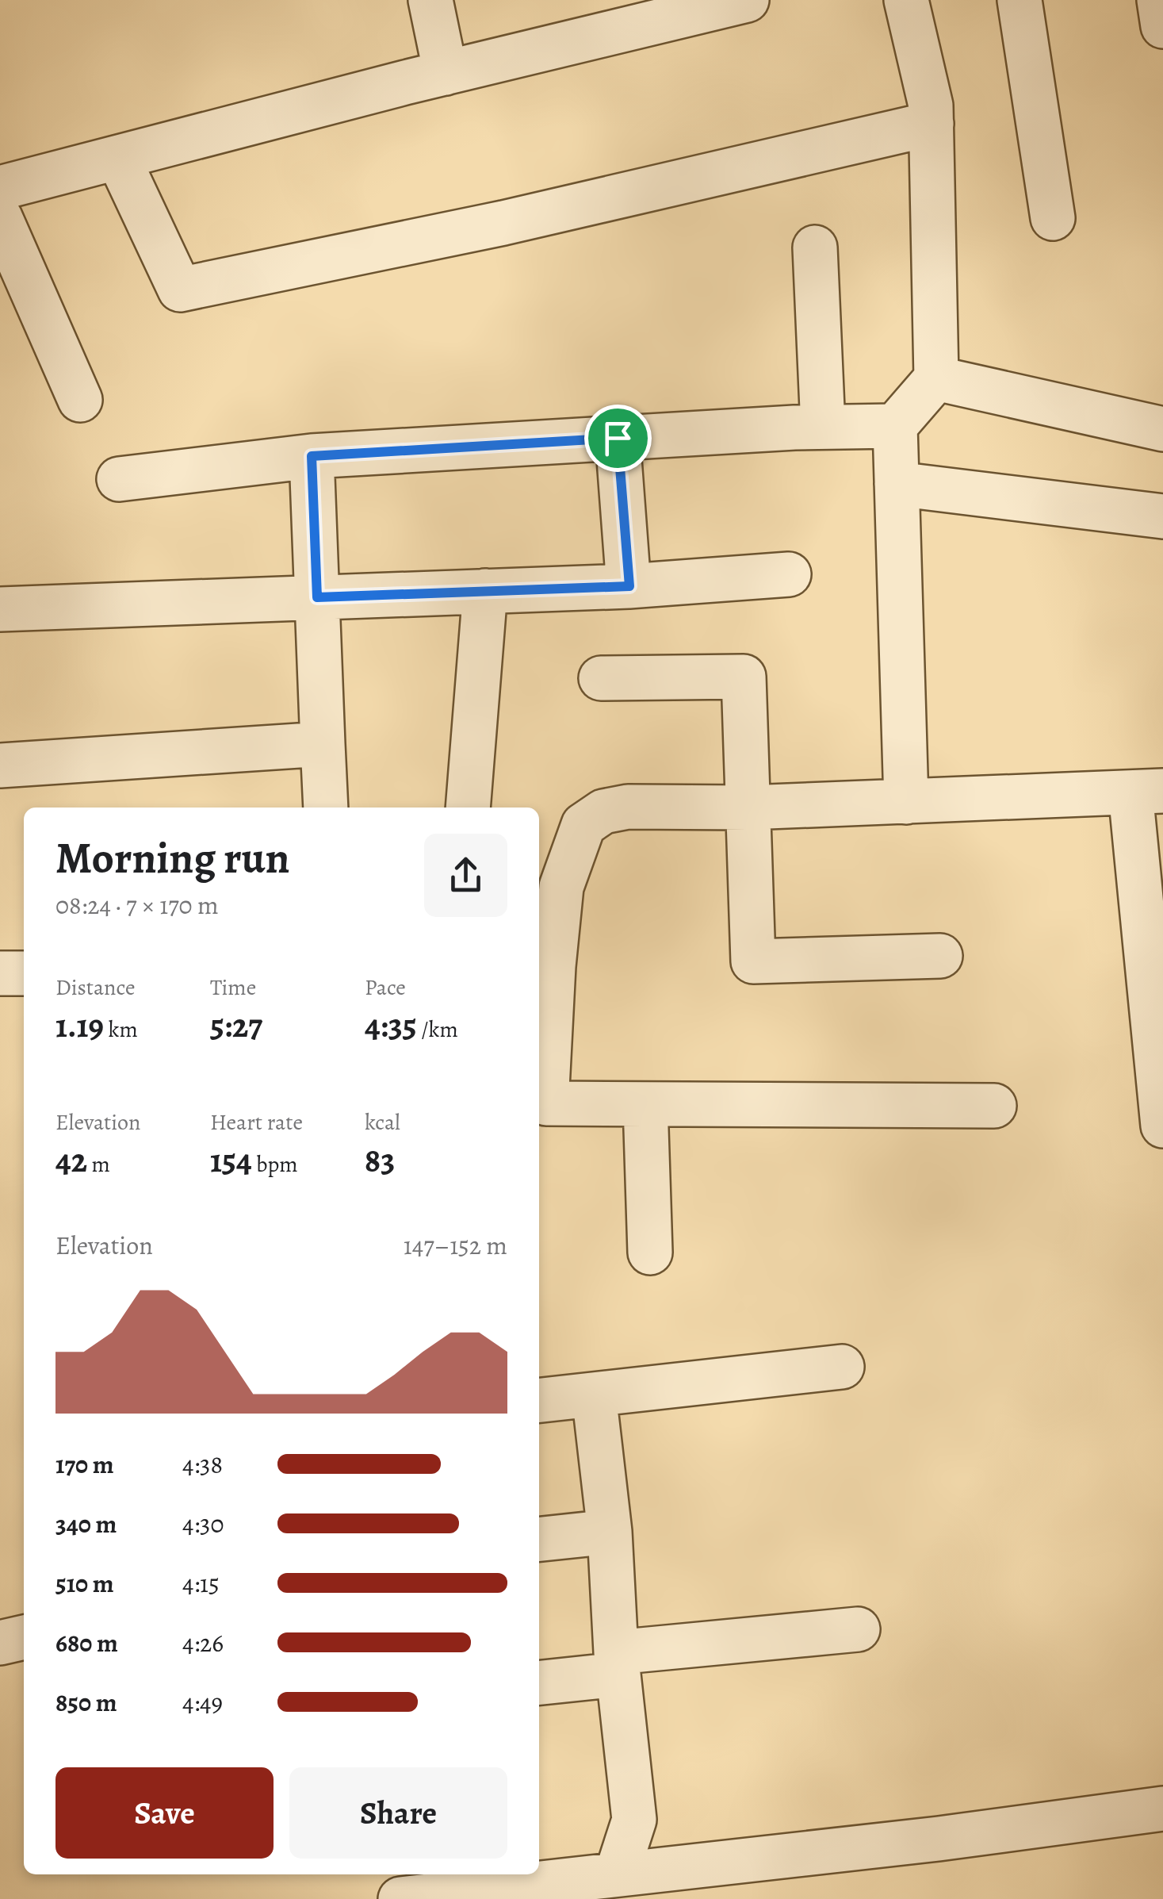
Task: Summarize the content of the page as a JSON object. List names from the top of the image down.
{
  "page": {
    "heading": ["Morning run", "08:24 · 7 × 170 m"],
    "stats": [
      ["Distance", "1.19 km"],
      ["Time", "5:27"],
      ["Pace", "4:35 /km"],
      ["Elevation", "42 m"],
      ["Heart rate", "154 bpm"],
      ["kcal", "83"]
    ],
    "chart": ["Elevation", "147–152 m"],
    "list": [
      {
        "name": "170 m",
        "note": "4:38"
      },
      {
        "name": "340 m",
        "note": "4:30"
      },
      {
        "name": "510 m",
        "note": "4:15"
      },
      {
        "name": "680 m",
        "note": "4:26"
      },
      {
        "name": "850 m",
        "note": "4:49"
      }
    ],
    "buttons": ["Save", "Share"]
  }
}
